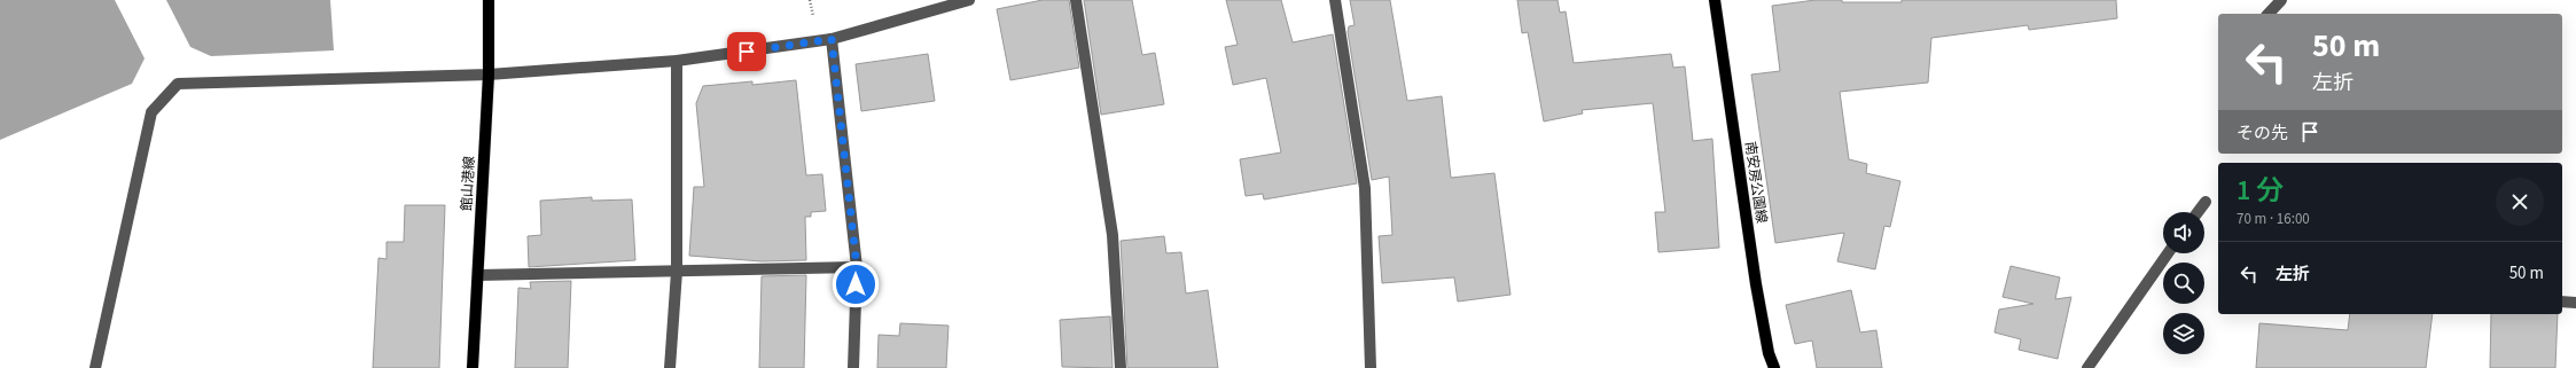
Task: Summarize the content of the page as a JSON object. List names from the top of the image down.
{
  "streets": {
    "main road": ["南安房公園線", "館山港線"]
  },
  "page": {
    "turn": ["50 m", "左折"],
    "then": "その先",
    "heading": ["1 分", "70 m · 16:00"],
    "list": [
      {
        "name": "左折",
        "value": "50 m"
      }
    ]
  }
}
